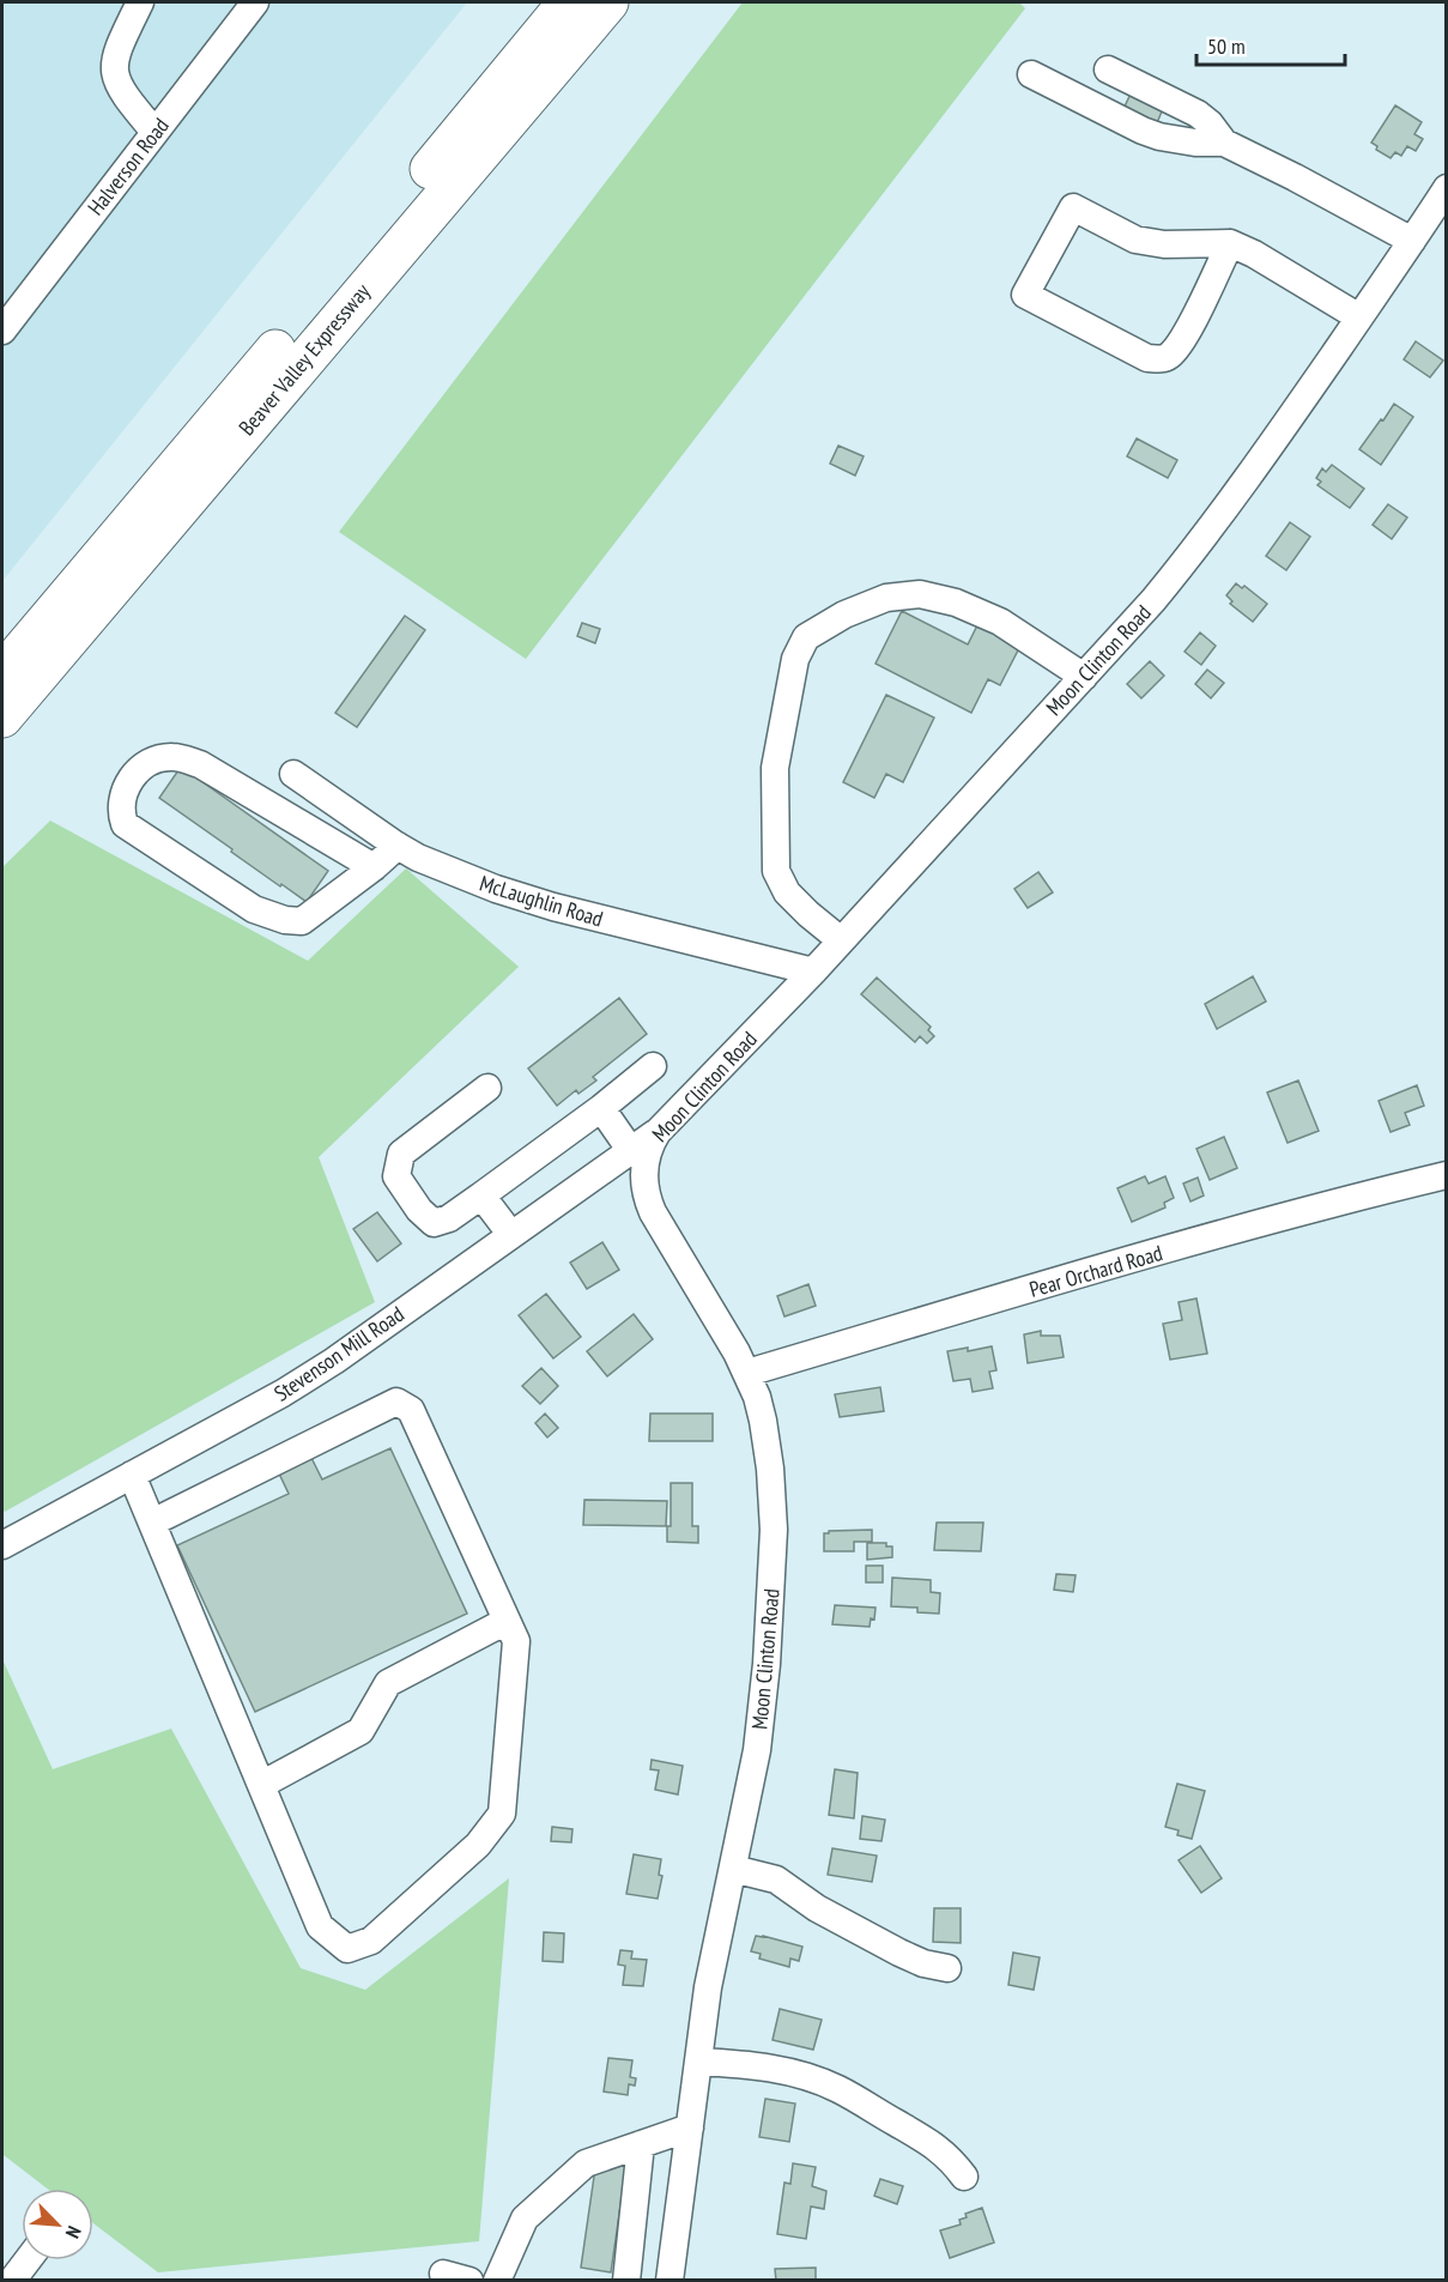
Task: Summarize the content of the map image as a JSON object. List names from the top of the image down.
{
  "streets": {
    "highway": ["Beaver Valley Expressway"],
    "street": [
      "Halverson Road",
      "Moon Clinton Road",
      "McLaughlin Road",
      "Pear Orchard Road",
      "Stevenson Mill Road"
    ]
  },
  "crossings": [
    ["Moon Clinton Road", "McLaughlin Road"],
    ["Moon Clinton Road", "Pear Orchard Road"],
    ["Moon Clinton Road", "Stevenson Mill Road"]
  ],
  "scale_bar": "50 m",
  "north": "bottom right"
}
